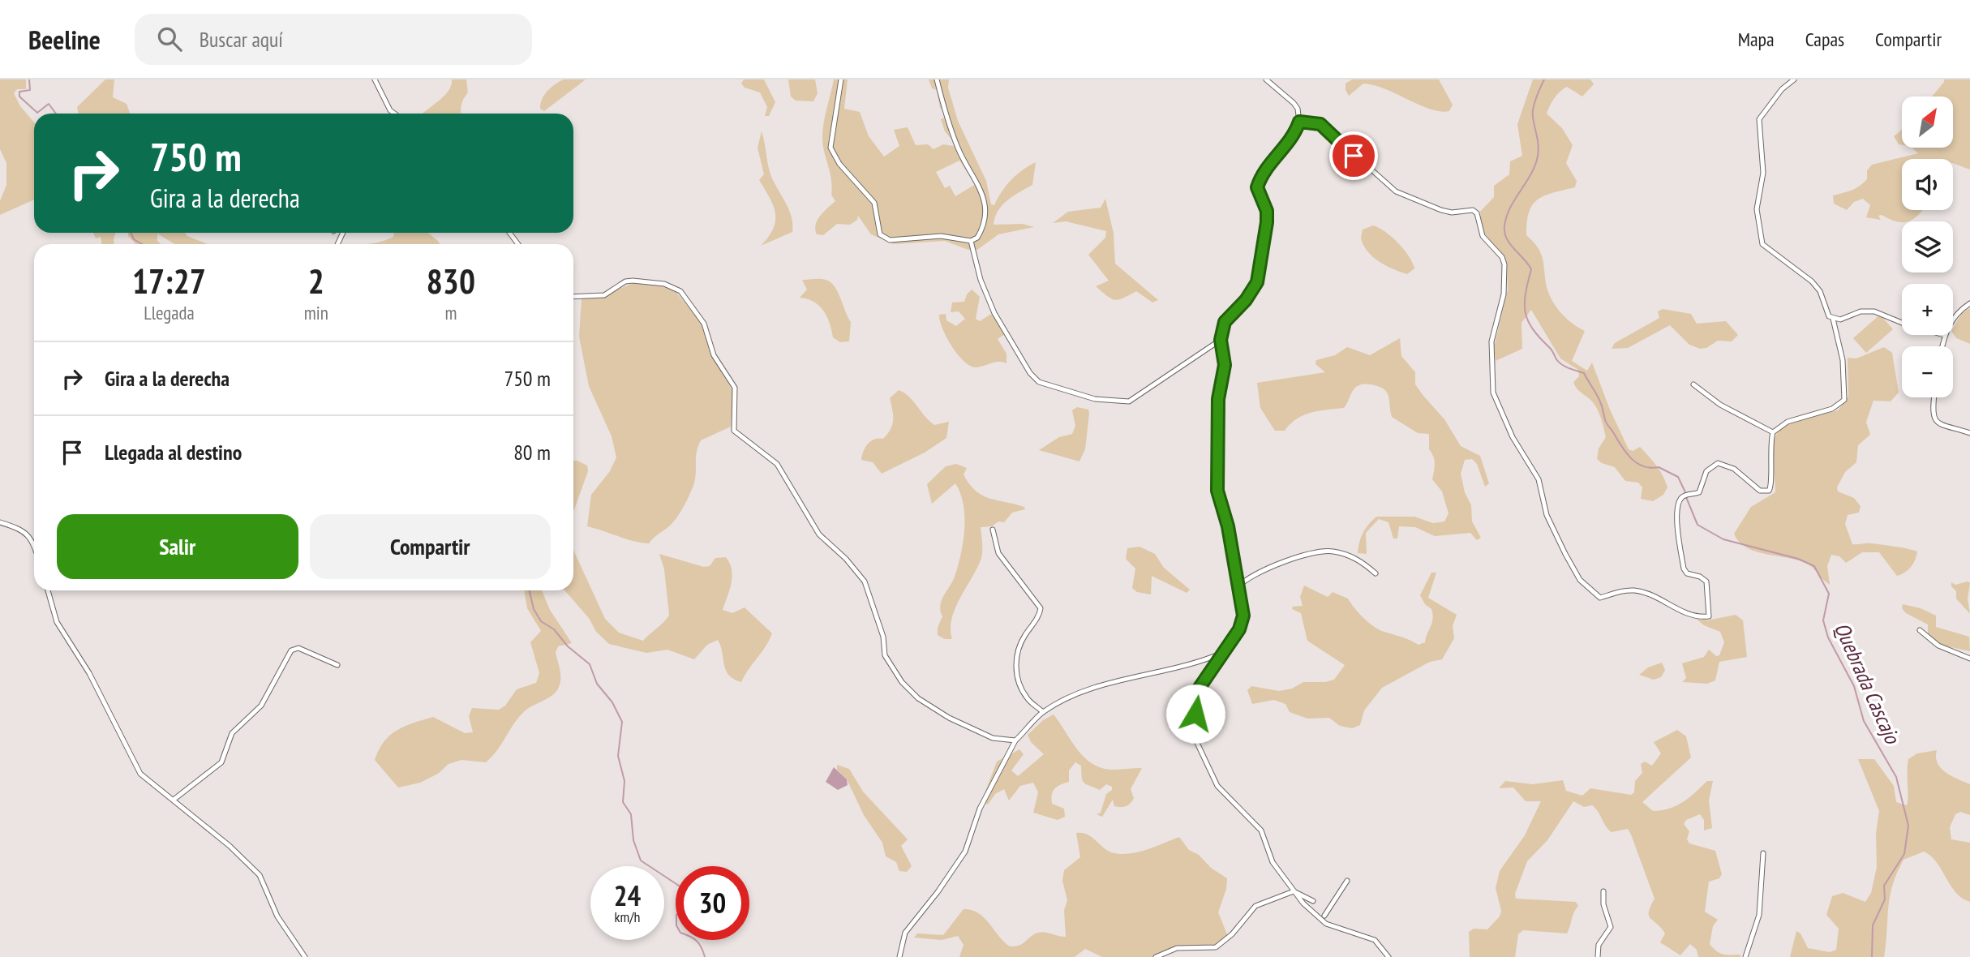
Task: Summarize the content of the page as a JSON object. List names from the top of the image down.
{
  "water": ["Quebrada Cascajo"],
  "north": "top right",
  "page": {
    "header": "Beeline",
    "search": "Buscar aquí",
    "nav": ["Mapa", "Capas", "Compartir"],
    "map_buttons": ["+", "−"],
    "turn": ["750 m", "Gira a la derecha"],
    "eta": [
      "17:27",
      "Llegada",
      "2",
      "min",
      "830",
      "m"
    ],
    "list": [
      {
        "name": "Gira a la derecha",
        "value": "750 m"
      },
      {
        "name": "Llegada al destino",
        "value": "80 m"
      }
    ],
    "buttons": ["Salir", "Compartir"],
    "speed": "24 km/h",
    "limit": "30"
  }
}
